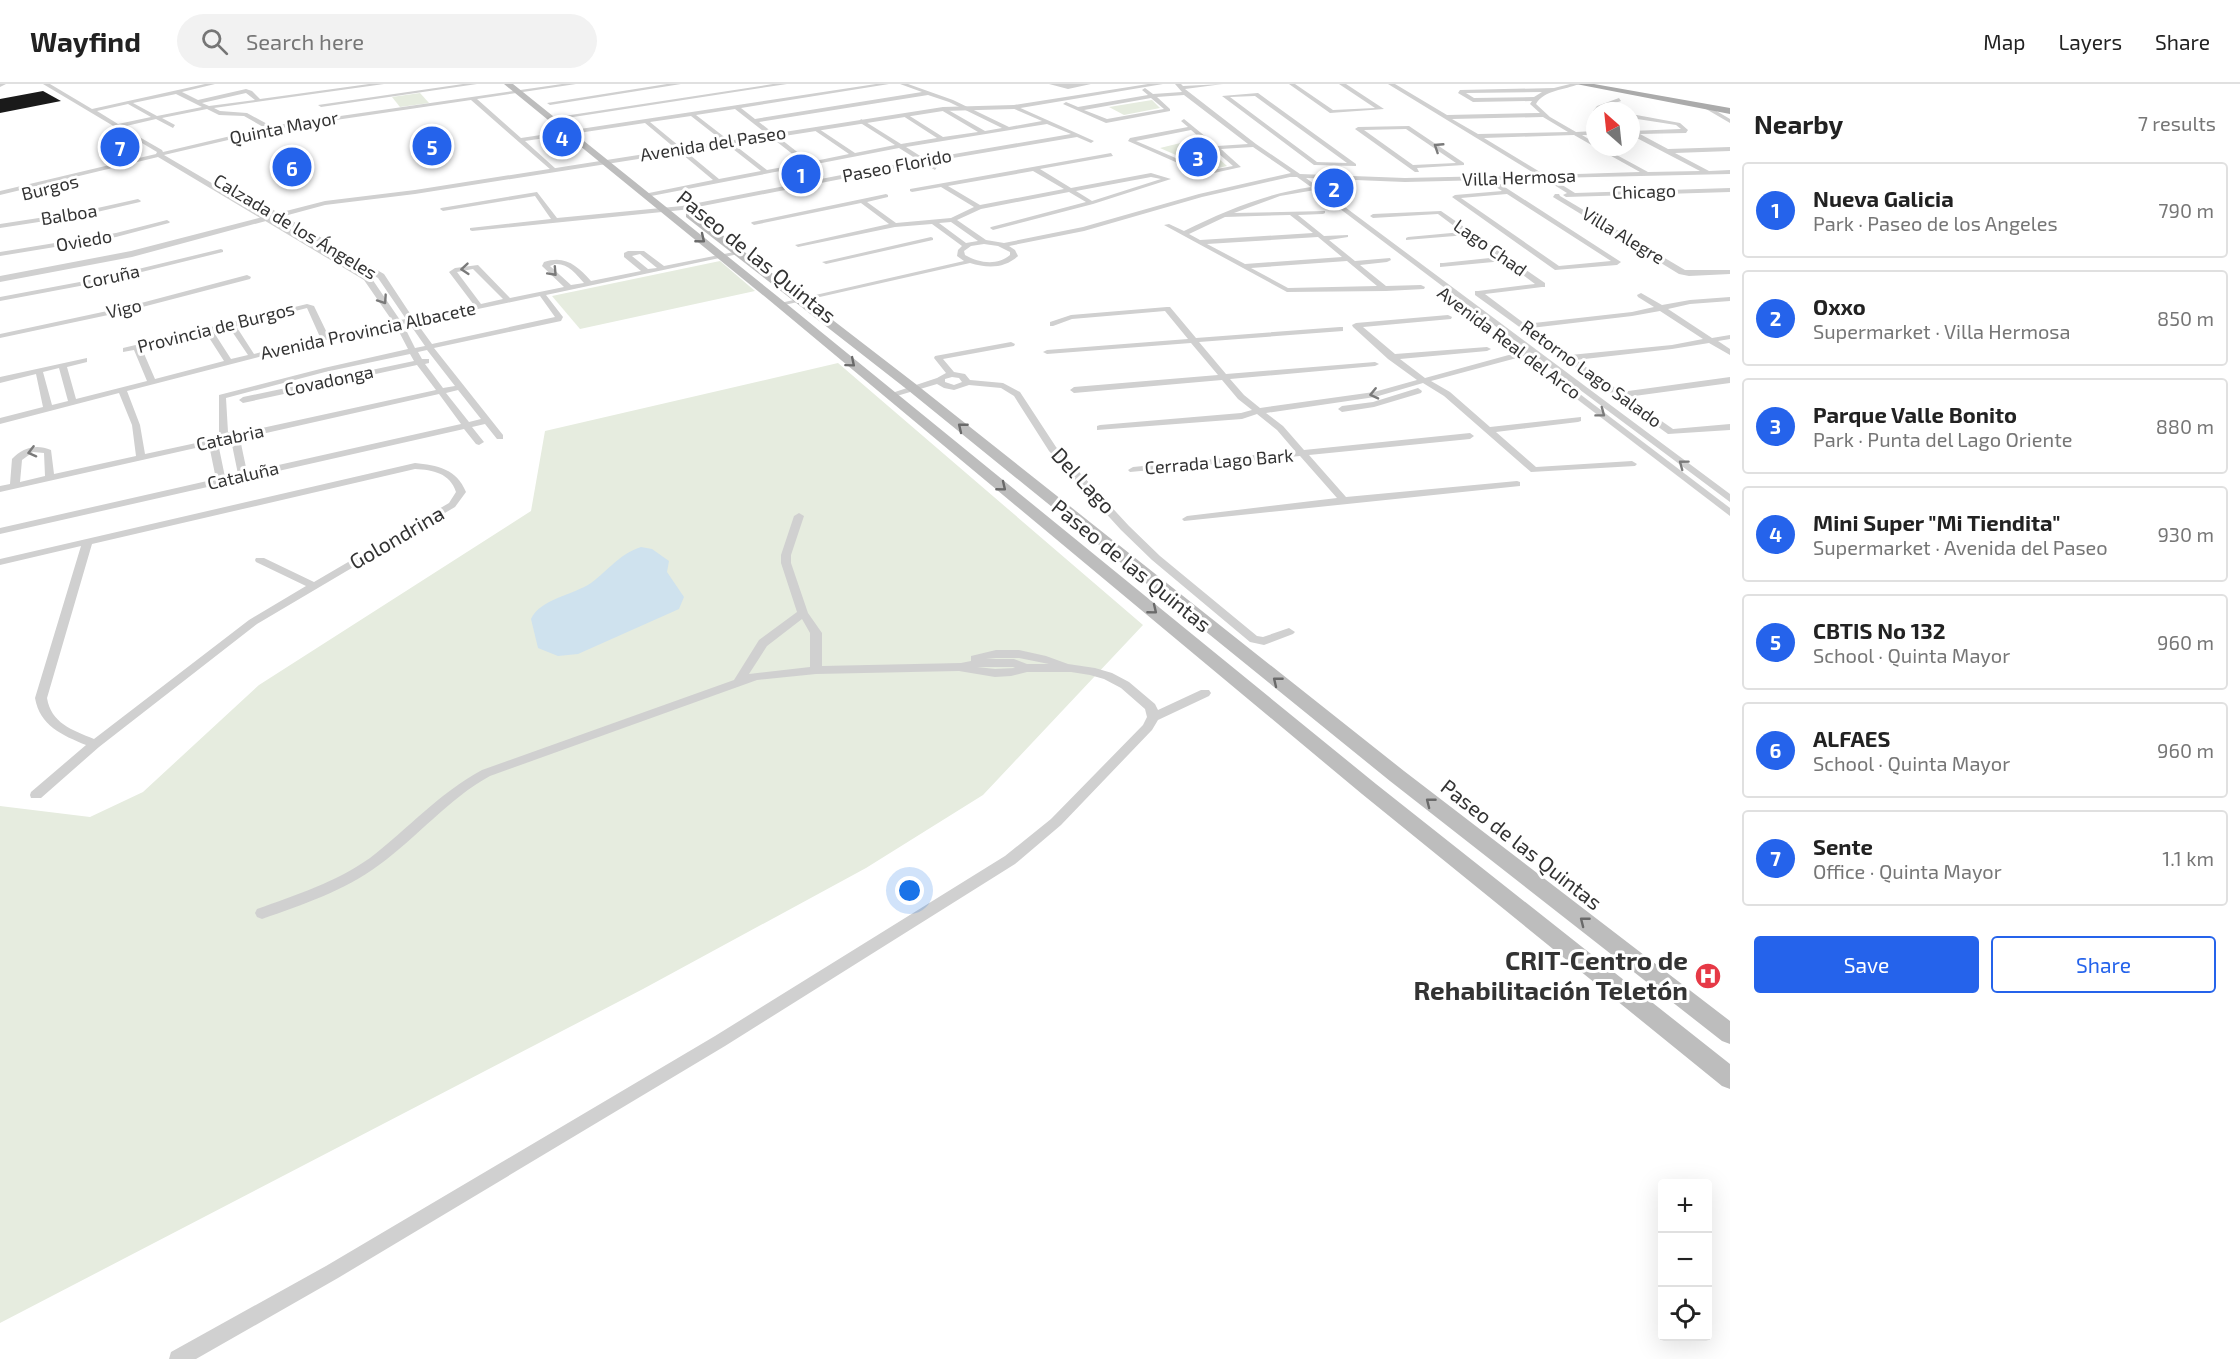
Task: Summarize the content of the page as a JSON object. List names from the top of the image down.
{
  "streets": {
    "main road": ["Paseo de las Quintas"],
    "street": [
      "Quinta Mayor",
      "Avenida del Paseo",
      "Paseo Florido",
      "Villa Hermosa",
      "Burgos",
      "Chicago",
      "Balboa",
      "Calzada de los Ángeles",
      "Villa Alegre",
      "Oviedo",
      "Lago Chad",
      "Coruña",
      "Vigo",
      "Provincia de Burgos",
      "Avenida Provincia Albacete",
      "Avenida Real del Arco",
      "Retorno Lago Salado",
      "Covadonga",
      "Catabria",
      "Cerrada Lago Bark",
      "Cataluña",
      "Del Lago",
      "Golondrina"
    ]
  },
  "crossings": [
    ["Quinta Mayor", "Calzada de los Ángeles"],
    ["Quinta Mayor", "Paseo de las Quintas"],
    ["Avenida del Paseo", "Calzada de los Ángeles"],
    ["Avenida del Paseo", "Paseo de las Quintas"],
    ["Paseo Florido", "Paseo de las Quintas"],
    ["Villa Hermosa", "Avenida Real del Arco"],
    ["Chicago", "Villa Alegre"],
    ["Calzada de los Ángeles", "Avenida Provincia Albacete"],
    ["Calzada de los Ángeles", "Covadonga"],
    ["Calzada de los Ángeles", "Catabria"],
    ["Calzada de los Ángeles", "Cataluña"],
    ["Lago Chad", "Retorno Lago Salado"],
    ["Paseo de las Quintas", "Avenida Provincia Albacete"],
    ["Provincia de Burgos", "Avenida Provincia Albacete"]
  ],
  "places": {
    "hospital": ["CRIT-Centro de Rehabilitación Teletón"]
  },
  "north": "top left",
  "page": {
    "header": "Wayfind",
    "search": "Search here",
    "nav": ["Map", "Layers", "Share"],
    "heading": ["Nearby", "7 results"],
    "pins": [
      "4",
      "5",
      "7",
      "3",
      "6",
      "1",
      "2"
    ],
    "list": [
      {
        "mark": "1",
        "name": "Nueva Galicia",
        "note": "Park · Paseo de los Angeles",
        "value": "790 m"
      },
      {
        "mark": "2",
        "name": "Oxxo",
        "note": "Supermarket · Villa Hermosa",
        "value": "850 m"
      },
      {
        "mark": "3",
        "name": "Parque Valle Bonito",
        "note": "Park · Punta del Lago Oriente",
        "value": "880 m"
      },
      {
        "mark": "4",
        "name": "Mini Super \"Mi Tiendita\"",
        "note": "Supermarket · Avenida del Paseo",
        "value": "930 m"
      },
      {
        "mark": "5",
        "name": "CBTIS No 132",
        "note": "School · Quinta Mayor",
        "value": "960 m"
      },
      {
        "mark": "6",
        "name": "ALFAES",
        "note": "School · Quinta Mayor",
        "value": "960 m"
      },
      {
        "mark": "7",
        "name": "Sente",
        "note": "Office · Quinta Mayor",
        "value": "1.1 km"
      }
    ],
    "buttons": ["Save", "Share"],
    "map_buttons": ["+", "−"]
  }
}
